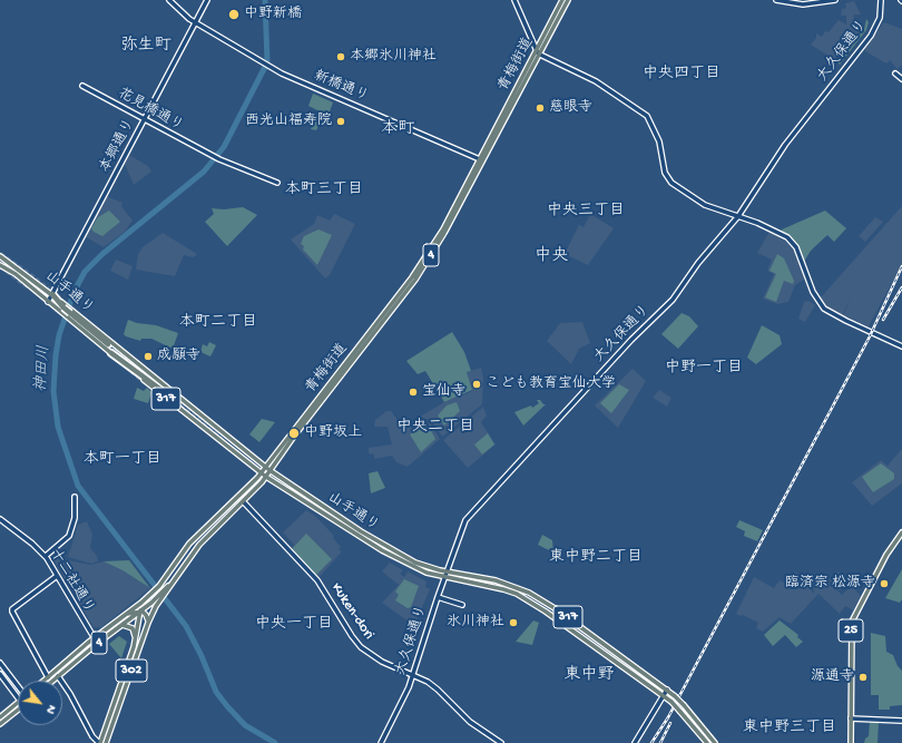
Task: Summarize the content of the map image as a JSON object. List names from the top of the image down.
{
  "streets": {
    "main road": [
      "青梅街道",
      "4",
      "山手通り",
      "317",
      "25",
      "302"
    ],
    "street": [
      "大久保通り",
      "新橋通り",
      "花見橋通り",
      "本郷通り",
      "十二社通り",
      "Kuken-dori"
    ]
  },
  "crossings": [
    ["大久保通り", "山手通り"],
    ["大久保通り", "Kuken-dori"],
    ["青梅街道", "新橋通り"],
    ["青梅街道", "4"],
    ["青梅街道", "山手通り"],
    ["青梅街道", "十二社通り"],
    ["青梅街道", "Kuken-dori"],
    ["青梅街道", "302"],
    ["新橋通り", "本郷通り"],
    ["花見橋通り", "本郷通り"],
    ["本郷通り", "山手通り"],
    ["4", "十二社通り"],
    ["4", "302"]
  ],
  "districts": [
    "弥生町",
    "中央四丁目",
    "本町",
    "本町三丁目",
    "中央三丁目",
    "中央",
    "本町二丁目",
    "中野一丁目",
    "中央二丁目",
    "本町一丁目",
    "東中野二丁目",
    "中央一丁目",
    "東中野",
    "東中野三丁目"
  ],
  "water": ["神田川"],
  "places": [
    "中野新橋",
    "本郷氷川神社",
    "慈眼寺",
    "西光山福寿院",
    "成願寺",
    "こども教育宝仙大学",
    "宝仙寺",
    "中野坂上",
    "臨済宗 松源寺",
    "氷川神社",
    "源通寺"
  ],
  "north": "bottom right"
}
